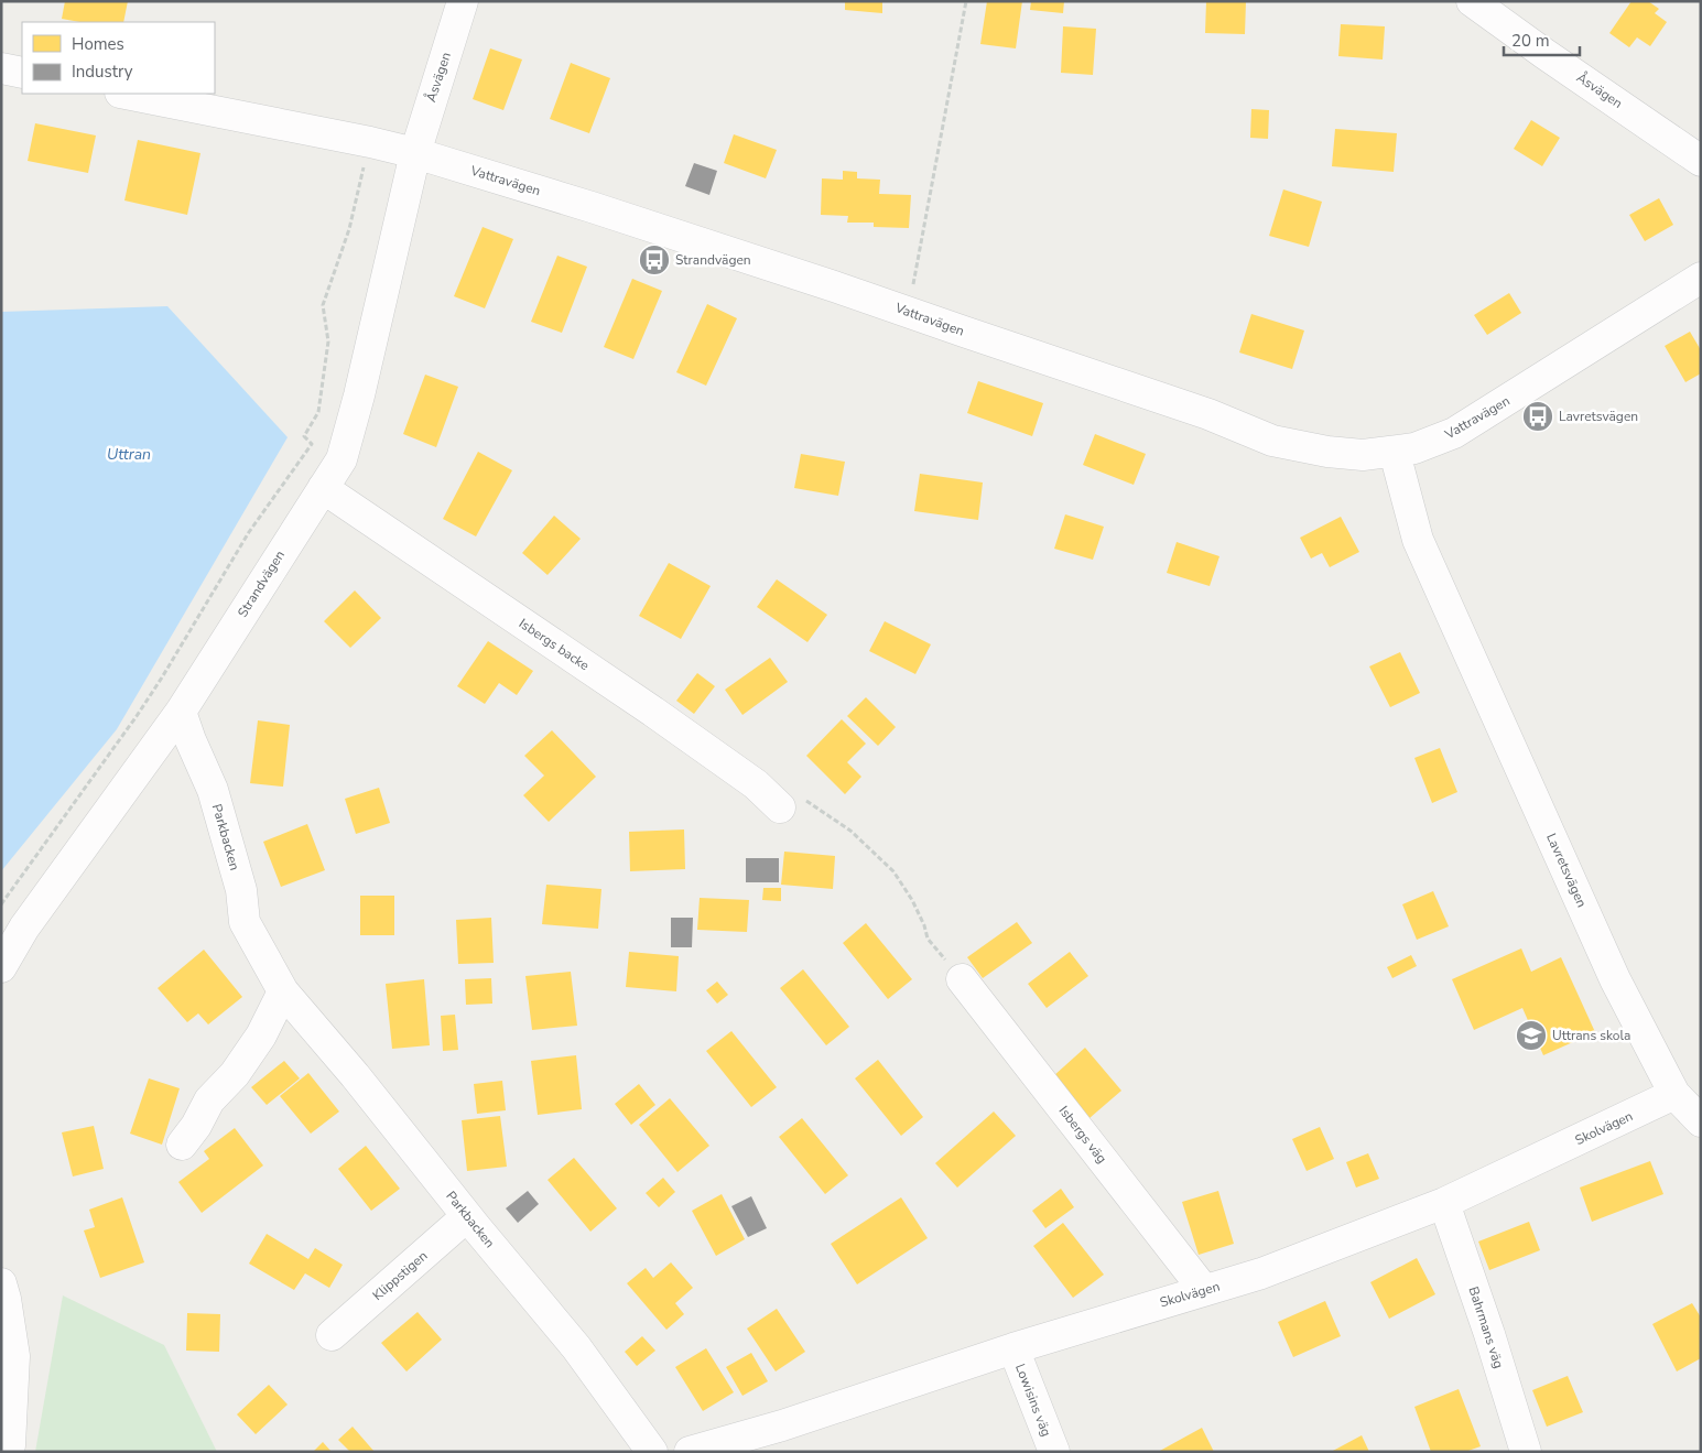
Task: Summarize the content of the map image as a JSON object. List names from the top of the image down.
{
  "streets": {
    "street": [
      "Åsvägen",
      "Vattravägen",
      "Strandvägen",
      "Isbergs backe",
      "Parkbacken",
      "Lavretsvägen",
      "Skolvägen",
      "Isbergs väg",
      "Klippstigen",
      "Bahrmans väg",
      "Lowisins väg"
    ]
  },
  "crossings": [
    ["Åsvägen", "Vattravägen"],
    ["Åsvägen", "Strandvägen"],
    ["Vattravägen", "Strandvägen"],
    ["Vattravägen", "Lavretsvägen"],
    ["Strandvägen", "Isbergs backe"],
    ["Strandvägen", "Parkbacken"],
    ["Parkbacken", "Klippstigen"],
    ["Lavretsvägen", "Skolvägen"],
    ["Skolvägen", "Isbergs väg"],
    ["Skolvägen", "Bahrmans väg"],
    ["Skolvägen", "Lowisins väg"]
  ],
  "water": ["Uttran"],
  "places": {
    "bus stop": ["Strandvägen", "Lavretsvägen"],
    "school or university": ["Uttrans skola"]
  },
  "legend": ["Homes", "Industry"],
  "scale_bar": "20 m"
}
